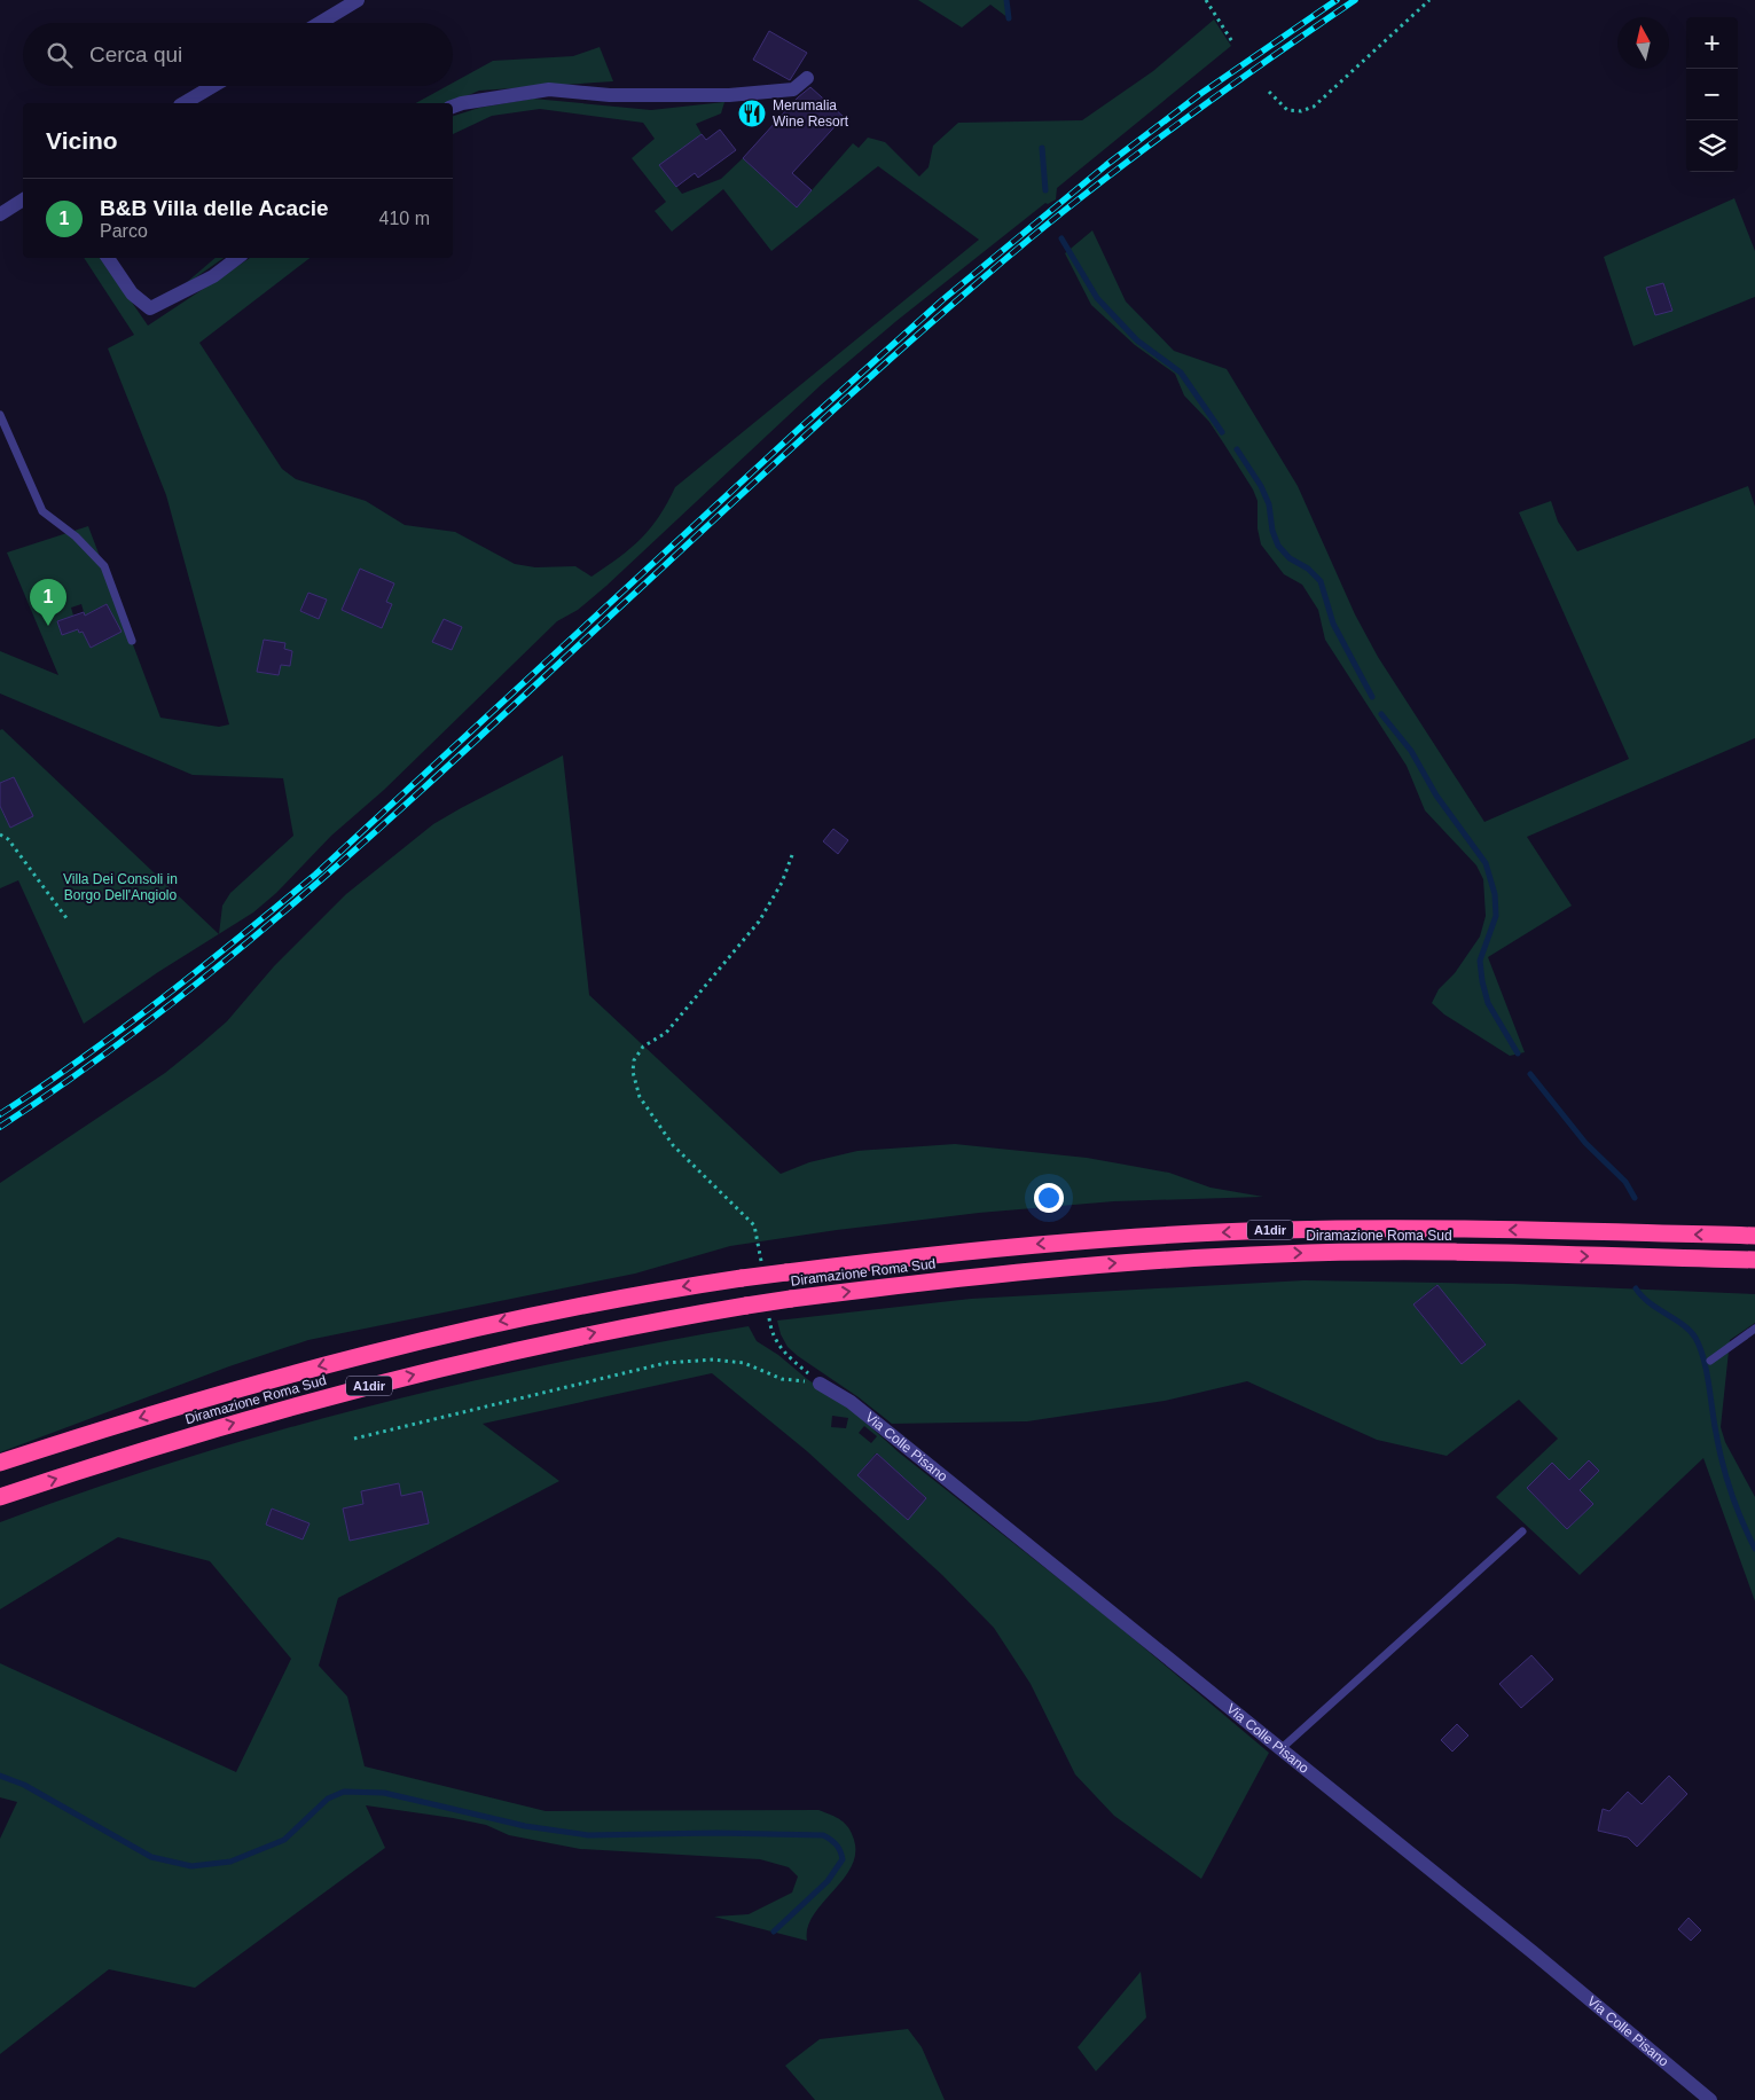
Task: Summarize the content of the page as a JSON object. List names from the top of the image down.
{
  "streets": {
    "highway": ["A1dir", "Diramazione Roma Sud"],
    "street": ["Via Colle Pisano"]
  },
  "parks": ["Villa Dei Consoli in Borgo Dell'Angiolo"],
  "places": {
    "restaurant": ["Merumalia Wine Resort"]
  },
  "north": "top",
  "page": {
    "map_buttons": ["+", "−"],
    "search": "Cerca qui",
    "heading": "Vicino",
    "list": [
      {
        "mark": "1",
        "name": "B&B Villa delle Acacie",
        "note": "Parco",
        "value": "410 m"
      }
    ],
    "pins": "1"
  }
}
